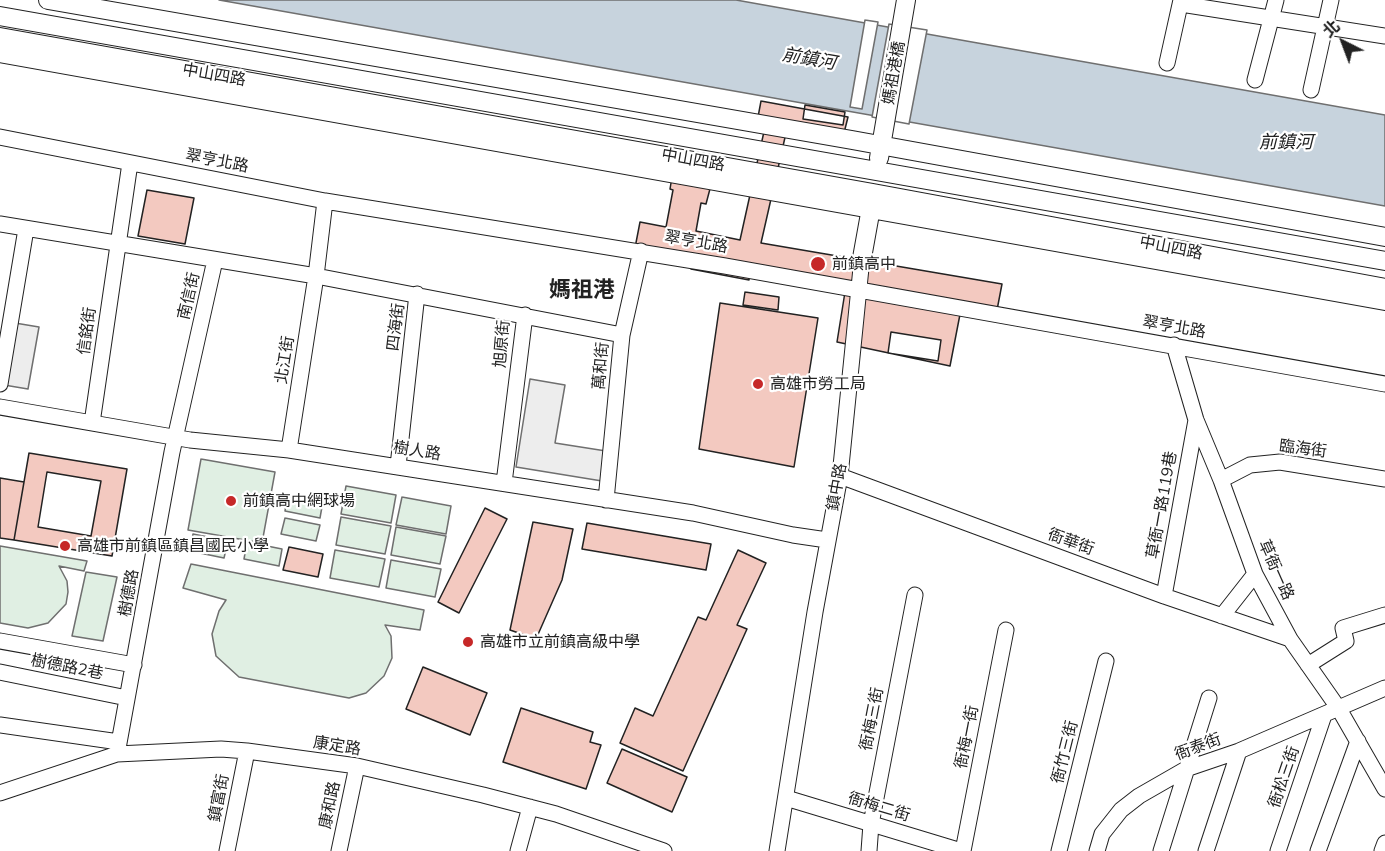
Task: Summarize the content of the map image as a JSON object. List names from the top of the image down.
{
  "streets": {
    "main road": ["媽祖港橋", "中山四路", "鎮中路"],
    "street": [
      "翠亨北路",
      "南信街",
      "四海街",
      "信銘街",
      "旭原街",
      "北江街",
      "萬和街",
      "臨海街",
      "樹人路",
      "草衙一路119巷",
      "衙華街",
      "草衙一路",
      "樹德路",
      "樹德路2巷",
      "衙梅三街",
      "衙梅一街",
      "康定路",
      "衙泰街",
      "衙竹三街",
      "衙松三街",
      "鎮富街",
      "康和路",
      "衙梅二街"
    ]
  },
  "crossings": [
    ["媽祖港橋", "鎮中路"],
    ["中山四路", "鎮中路"],
    ["翠亨北路", "信銘街"],
    ["翠亨北路", "北江街"],
    ["翠亨北路", "鎮中路"],
    ["翠亨北路", "草衙一路"],
    ["南信街", "信銘街"],
    ["南信街", "樹人路"],
    ["南信街", "樹德路"],
    ["四海街", "旭原街"],
    ["四海街", "北江街"],
    ["四海街", "樹人路"],
    ["信銘街", "樹人路"],
    ["旭原街", "萬和街"],
    ["旭原街", "樹人路"],
    ["北江街", "樹人路"],
    ["萬和街", "樹人路"],
    ["臨海街", "草衙一路"],
    ["樹人路", "鎮中路"],
    ["樹人路", "樹德路"],
    ["鎮中路", "衙華街"],
    ["鎮中路", "衙梅二街"],
    ["草衙一路119巷", "衙華街"],
    ["草衙一路119巷", "草衙一路"],
    ["衙華街", "草衙一路"],
    ["草衙一路", "衙泰街"],
    ["草衙一路", "衙松三街"],
    ["樹德路", "樹德路2巷"],
    ["樹德路", "康定路"],
    ["衙梅三街", "衙梅二街"],
    ["衙梅一街", "衙梅二街"],
    ["康定路", "鎮富街"],
    ["康定路", "康和路"],
    ["衙泰街", "衙松三街"]
  ],
  "districts": ["媽祖港"],
  "water": ["前鎮河"],
  "places": [
    "前鎮高中",
    "高雄市勞工局",
    "前鎮高中網球場",
    "高雄市前鎮區鎮昌國民小學",
    "高雄市立前鎮高級中學"
  ],
  "north": "top left"
}
